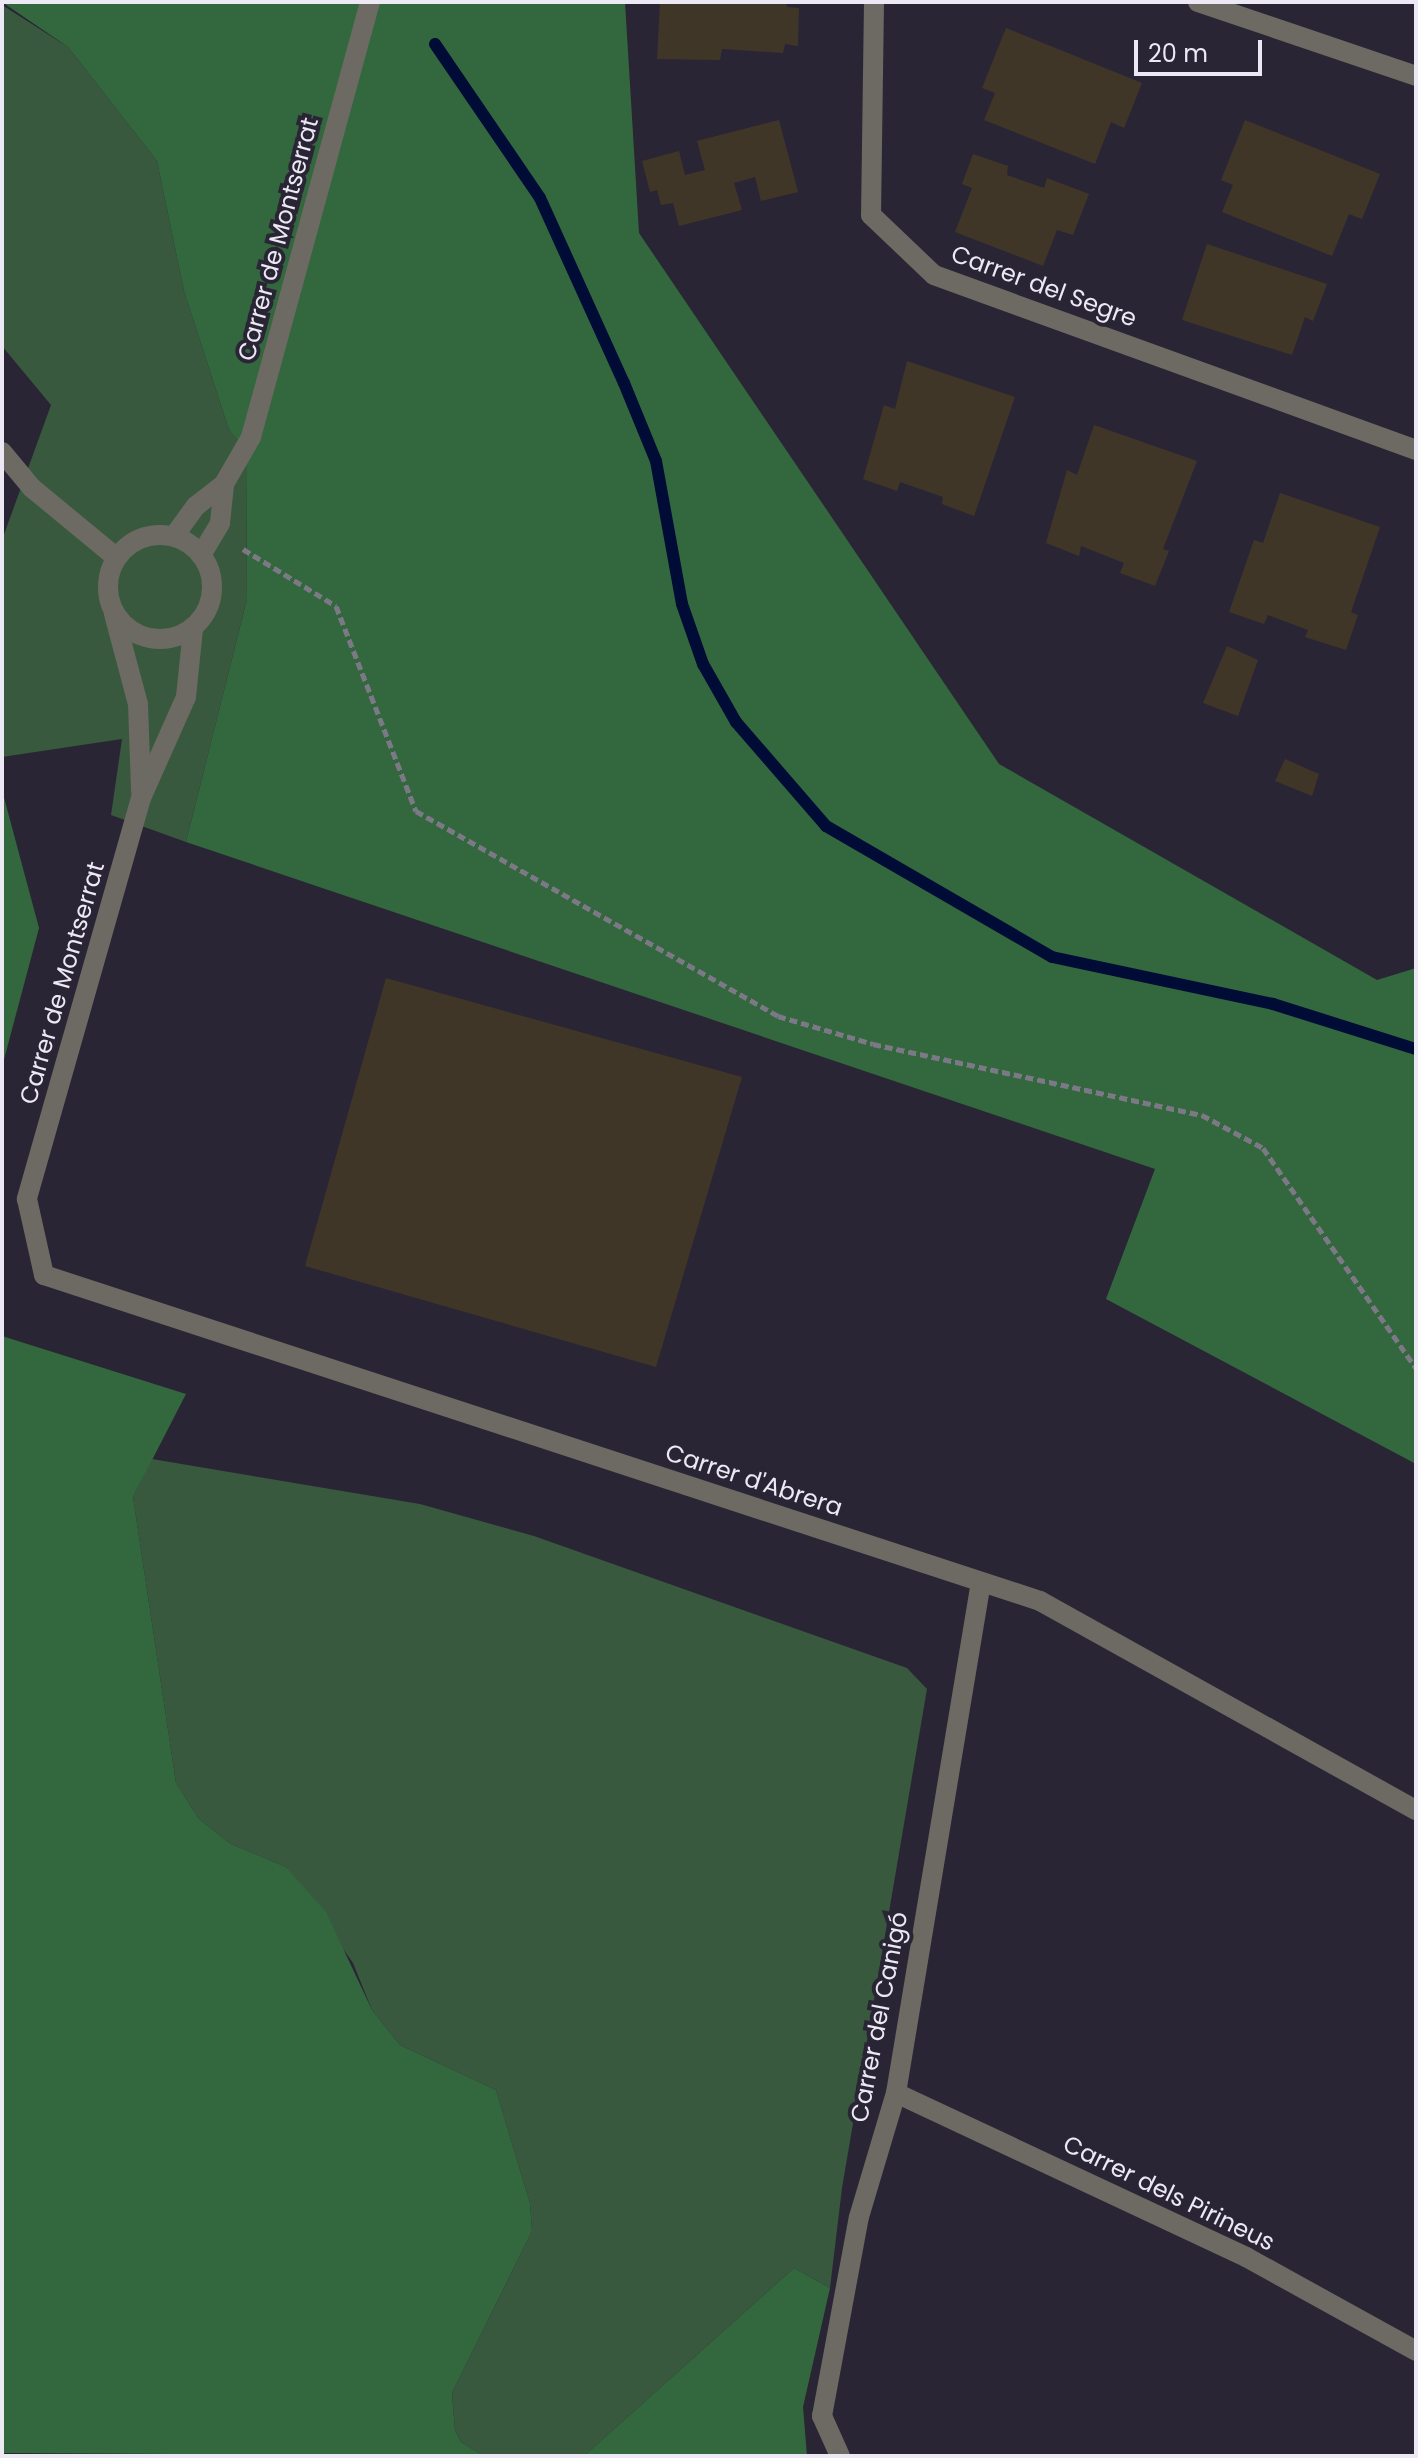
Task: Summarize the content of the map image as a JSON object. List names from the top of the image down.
{
  "streets": {
    "street": [
      "Carrer de Montserrat",
      "Carrer del Segre",
      "Carrer d'Abrera",
      "Carrer del Canigó",
      "Carrer dels Pirineus"
    ]
  },
  "crossings": [
    ["Carrer de Montserrat", "Carrer d'Abrera"],
    ["Carrer d'Abrera", "Carrer del Canigó"],
    ["Carrer del Canigó", "Carrer dels Pirineus"]
  ],
  "scale_bar": "20 m"
}
